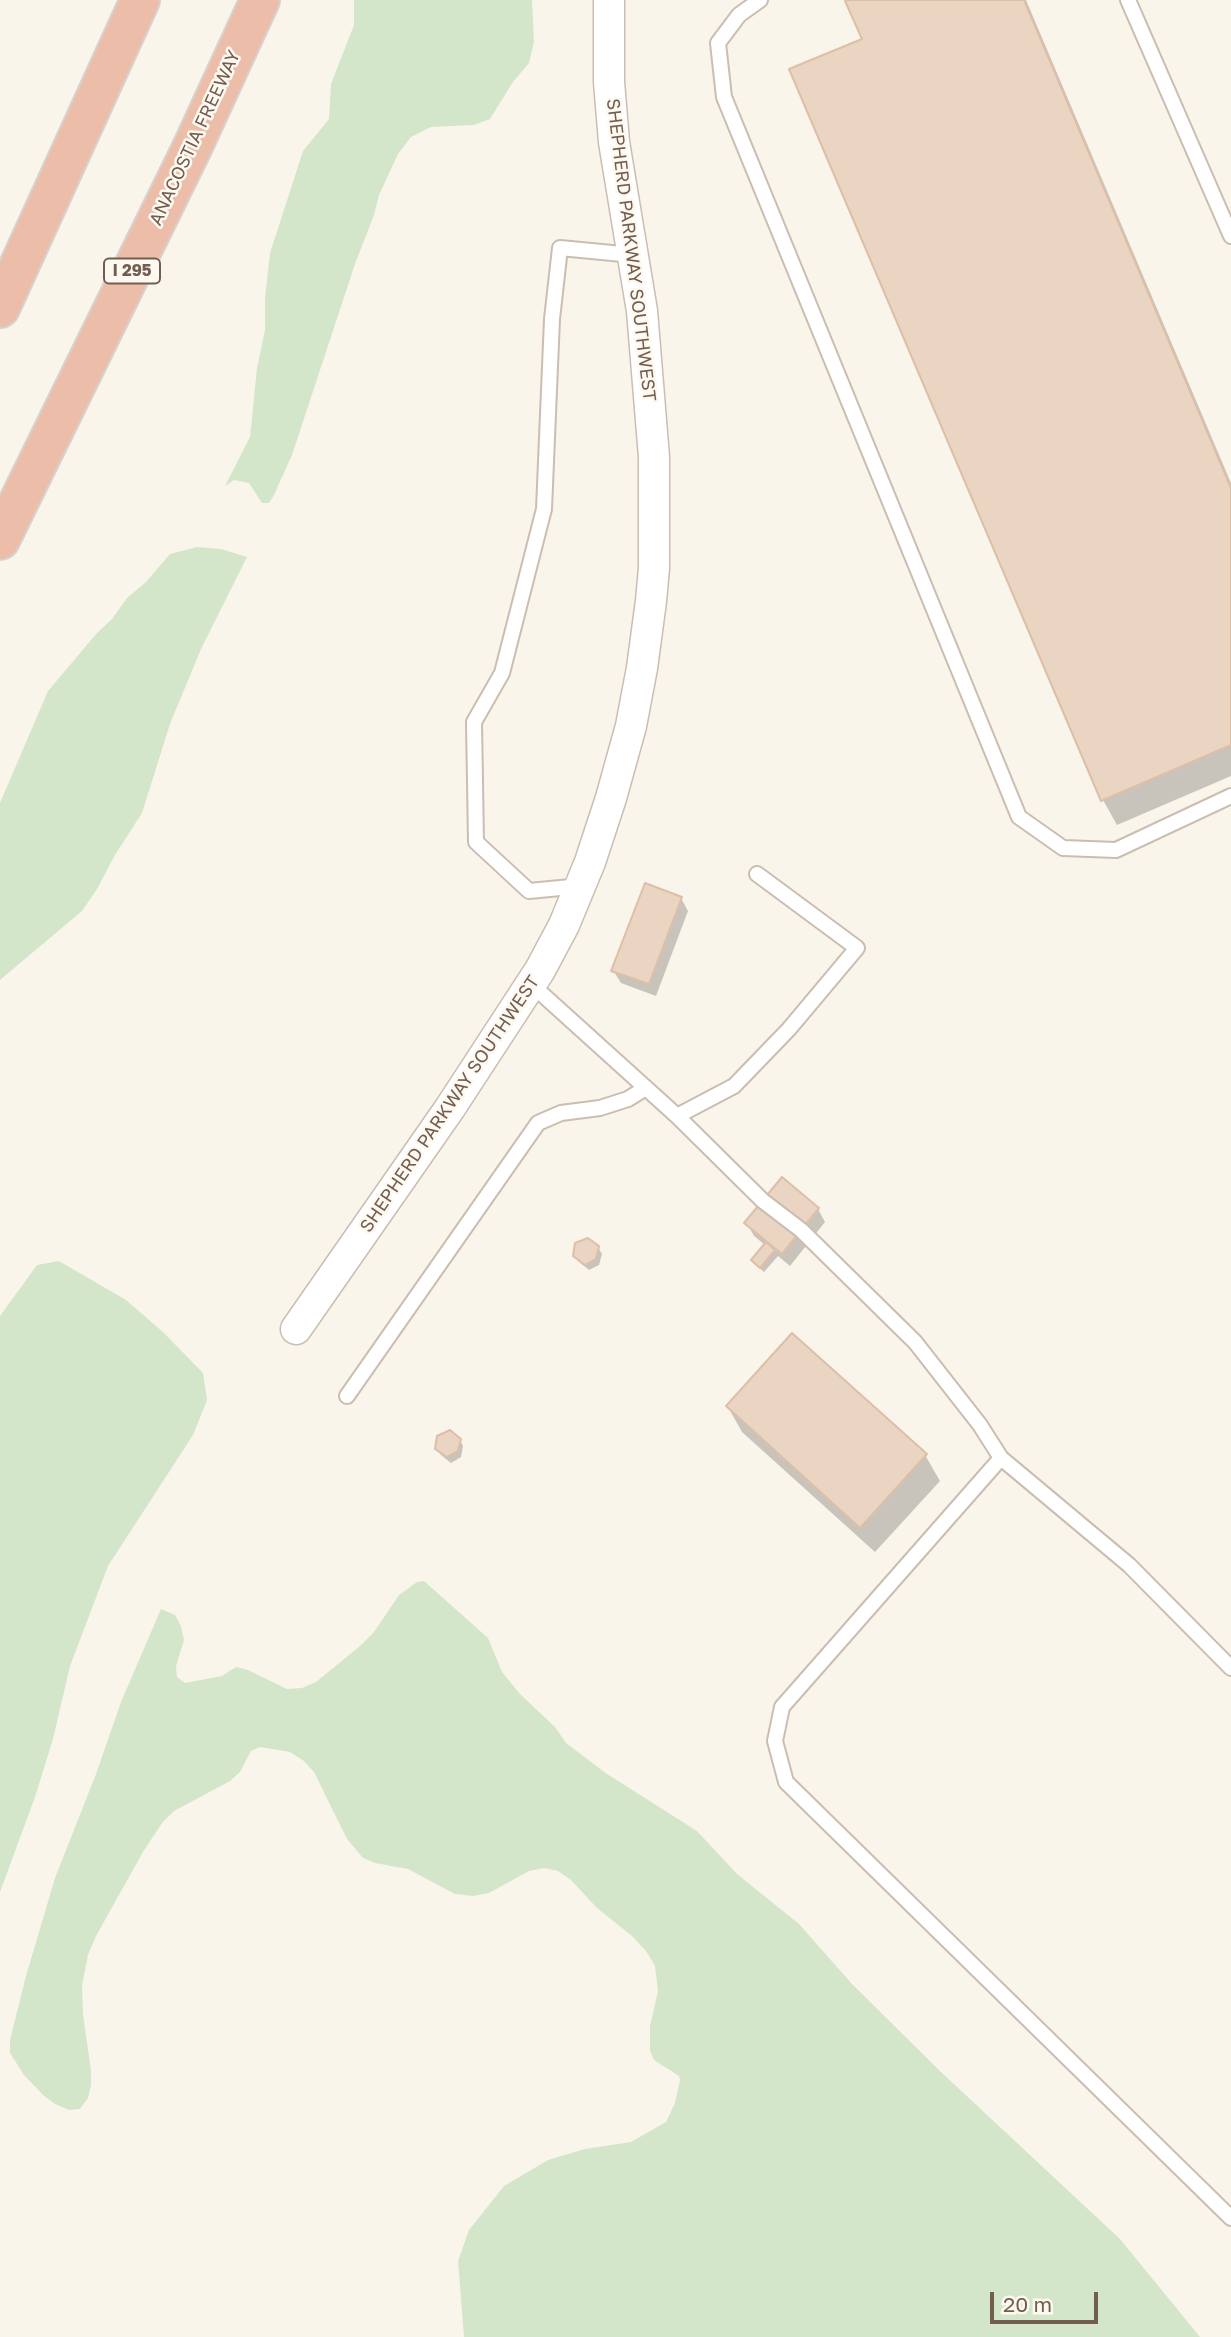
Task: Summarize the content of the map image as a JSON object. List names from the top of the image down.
{
  "streets": {
    "highway": ["ANACOSTIA FREEWAY", "I 295"],
    "street": ["SHEPHERD PARKWAY SOUTHWEST"]
  },
  "scale_bar": "20 m"
}
